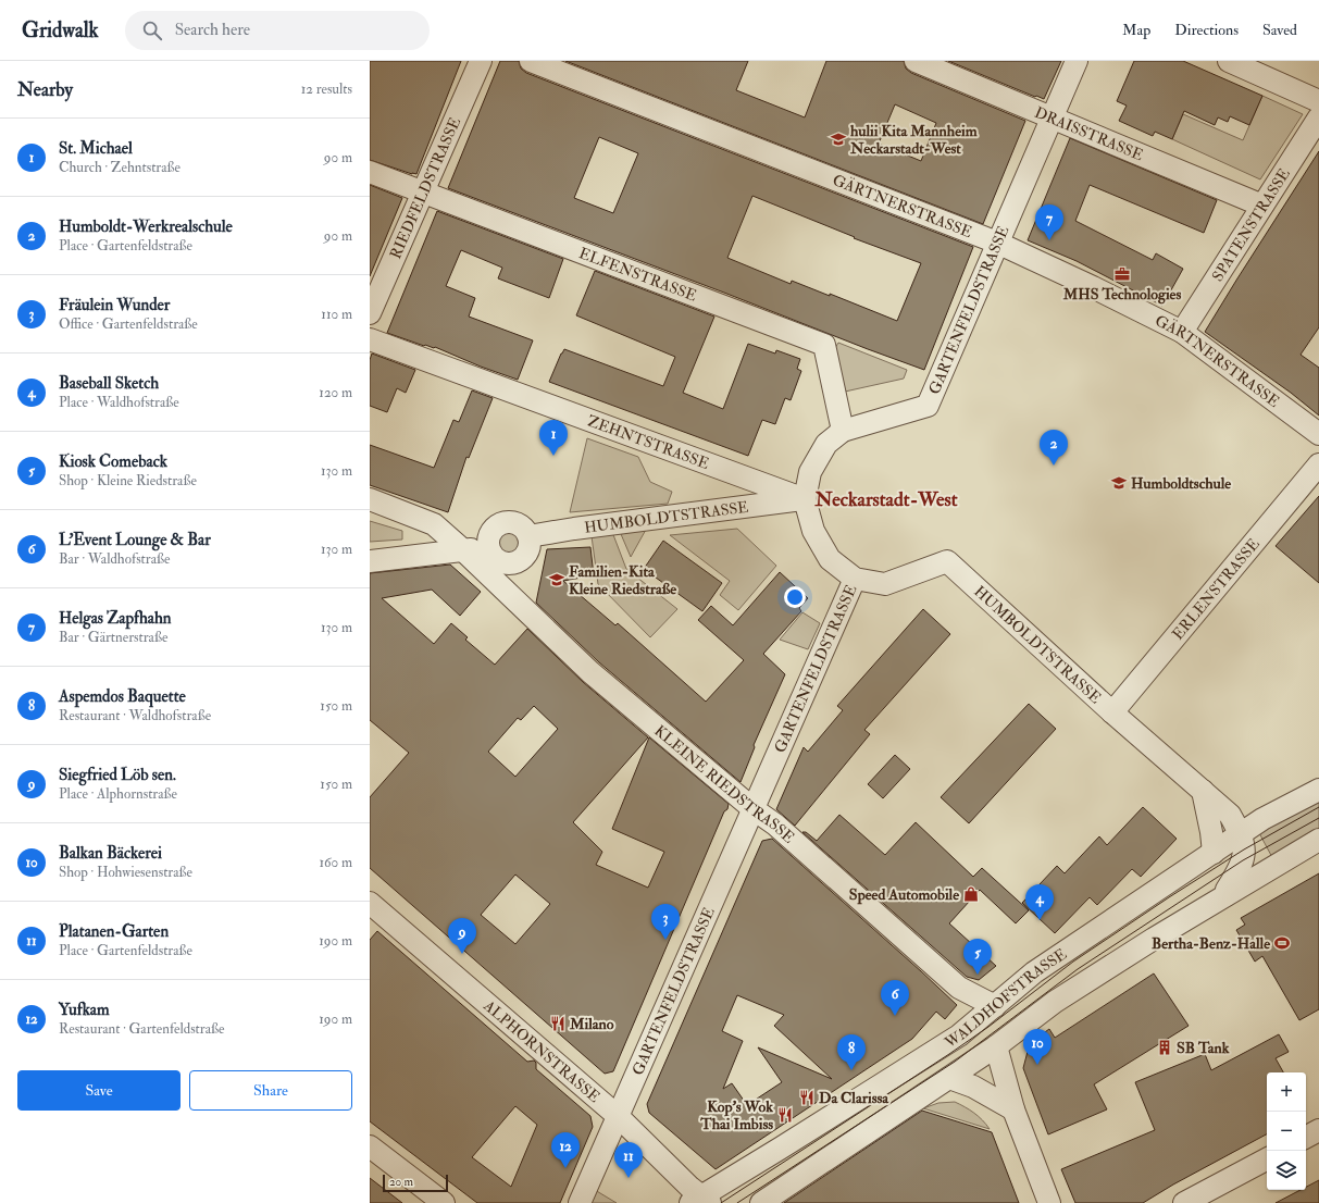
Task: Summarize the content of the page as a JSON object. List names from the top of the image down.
{
  "streets": {
    "street": [
      "DRAISSTRASSE",
      "RIEDFELDSTRASSE",
      "GÄRTNERSTRASSE",
      "SPATENSTRASSE",
      "ELFENSTRASSE",
      "GARTENFELDSTRASSE",
      "ZEHNTSTRASSE",
      "HUMBOLDTSTRASSE",
      "ERLENSTRASSE",
      "KLEINE RIEDSTRASSE",
      "WALDHOFSTRASSE",
      "ALPHORNSTRASSE"
    ]
  },
  "crossings": [
    ["DRAISSTRASSE", "SPATENSTRASSE"],
    ["DRAISSTRASSE", "GARTENFELDSTRASSE"],
    ["RIEDFELDSTRASSE", "ELFENSTRASSE"],
    ["GÄRTNERSTRASSE", "SPATENSTRASSE"],
    ["GÄRTNERSTRASSE", "GARTENFELDSTRASSE"],
    ["ELFENSTRASSE", "GARTENFELDSTRASSE"],
    ["GARTENFELDSTRASSE", "ZEHNTSTRASSE"],
    ["GARTENFELDSTRASSE", "HUMBOLDTSTRASSE"],
    ["GARTENFELDSTRASSE", "KLEINE RIEDSTRASSE"],
    ["GARTENFELDSTRASSE", "ALPHORNSTRASSE"],
    ["ZEHNTSTRASSE", "HUMBOLDTSTRASSE"],
    ["HUMBOLDTSTRASSE", "ERLENSTRASSE"],
    ["HUMBOLDTSTRASSE", "WALDHOFSTRASSE"],
    ["KLEINE RIEDSTRASSE", "WALDHOFSTRASSE"],
    ["WALDHOFSTRASSE", "ALPHORNSTRASSE"]
  ],
  "districts": ["Neckarstadt-West"],
  "places": {
    "school or university": ["hulii Kita Mannheim Neckarstadt-West", "Humboldtschule", "Familien-Kita Kleine Riedstraße"],
    "office": ["MHS Technologies"],
    "shop": ["Speed Automobile"],
    "sports": ["Bertha-Benz-Halle"],
    "restaurant": ["Milano", "Da Clarissa", "Kop's Wok Thai Imbiss"],
    "building": ["SB Tank"]
  },
  "scale_bar": "20 m",
  "page": {
    "header": "Gridwalk",
    "search": "Search here",
    "nav": ["Map", "Directions", "Saved"],
    "heading": ["Nearby", "12 results"],
    "list": [
      {
        "mark": "1",
        "name": "St. Michael",
        "note": "Church · Zehntstraße",
        "value": "90 m"
      },
      {
        "mark": "2",
        "name": "Humboldt-Werkrealschule",
        "note": "Place · Gartenfeldstraße",
        "value": "90 m"
      },
      {
        "mark": "3",
        "name": "Fräulein Wunder",
        "note": "Office · Gartenfeldstraße",
        "value": "110 m"
      },
      {
        "mark": "4",
        "name": "Baseball Sketch",
        "note": "Place · Waldhofstraße",
        "value": "120 m"
      },
      {
        "mark": "5",
        "name": "Kiosk Comeback",
        "note": "Shop · Kleine Riedstraße",
        "value": "130 m"
      },
      {
        "mark": "6",
        "name": "L'Event Lounge & Bar",
        "note": "Bar · Waldhofstraße",
        "value": "130 m"
      },
      {
        "mark": "7",
        "name": "Helgas Zapfhahn",
        "note": "Bar · Gärtnerstraße",
        "value": "130 m"
      },
      {
        "mark": "8",
        "name": "Aspemdos Baquette",
        "note": "Restaurant · Waldhofstraße",
        "value": "150 m"
      },
      {
        "mark": "9",
        "name": "Siegfried Löb sen.",
        "note": "Place · Alphornstraße",
        "value": "150 m"
      },
      {
        "mark": "10",
        "name": "Balkan Bäckerei",
        "note": "Shop · Hohwiesenstraße",
        "value": "160 m"
      },
      {
        "mark": "11",
        "name": "Platanen-Garten",
        "note": "Place · Gartenfeldstraße",
        "value": "190 m"
      },
      {
        "mark": "12",
        "name": "Yufkam",
        "note": "Restaurant · Gartenfeldstraße",
        "value": "190 m"
      }
    ],
    "pins": [
      "7",
      "1",
      "2",
      "4",
      "3",
      "9",
      "5",
      "6",
      "10",
      "8",
      "12",
      "11"
    ],
    "buttons": ["Save", "Share"],
    "map_buttons": ["+", "−"],
    "scale": "20 m"
  }
}
